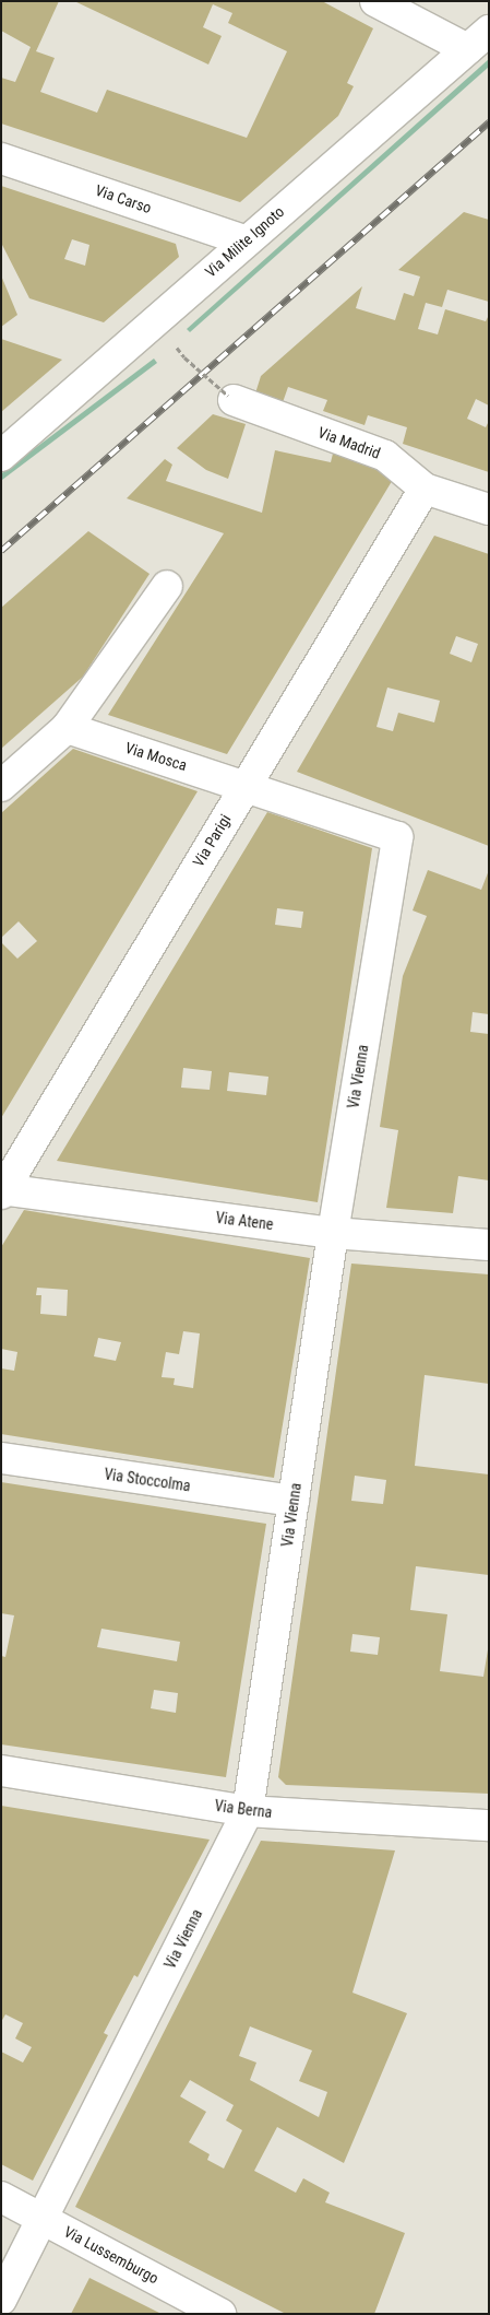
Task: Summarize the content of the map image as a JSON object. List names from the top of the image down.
{
  "streets": {
    "street": [
      "Via Carso",
      "Via Milite Ignoto",
      "Via Madrid",
      "Via Mosca",
      "Via Parigi",
      "Via Vienna",
      "Via Atene",
      "Via Stoccolma",
      "Via Berna",
      "Via Lussemburgo"
    ]
  },
  "crossings": [
    ["Via Carso", "Via Milite Ignoto"],
    ["Via Madrid", "Via Parigi"],
    ["Via Mosca", "Via Parigi"],
    ["Via Mosca", "Via Vienna"],
    ["Via Parigi", "Via Vienna"],
    ["Via Parigi", "Via Atene"],
    ["Via Vienna", "Via Atene"],
    ["Via Vienna", "Via Stoccolma"],
    ["Via Vienna", "Via Berna"],
    ["Via Vienna", "Via Lussemburgo"]
  ]
}
